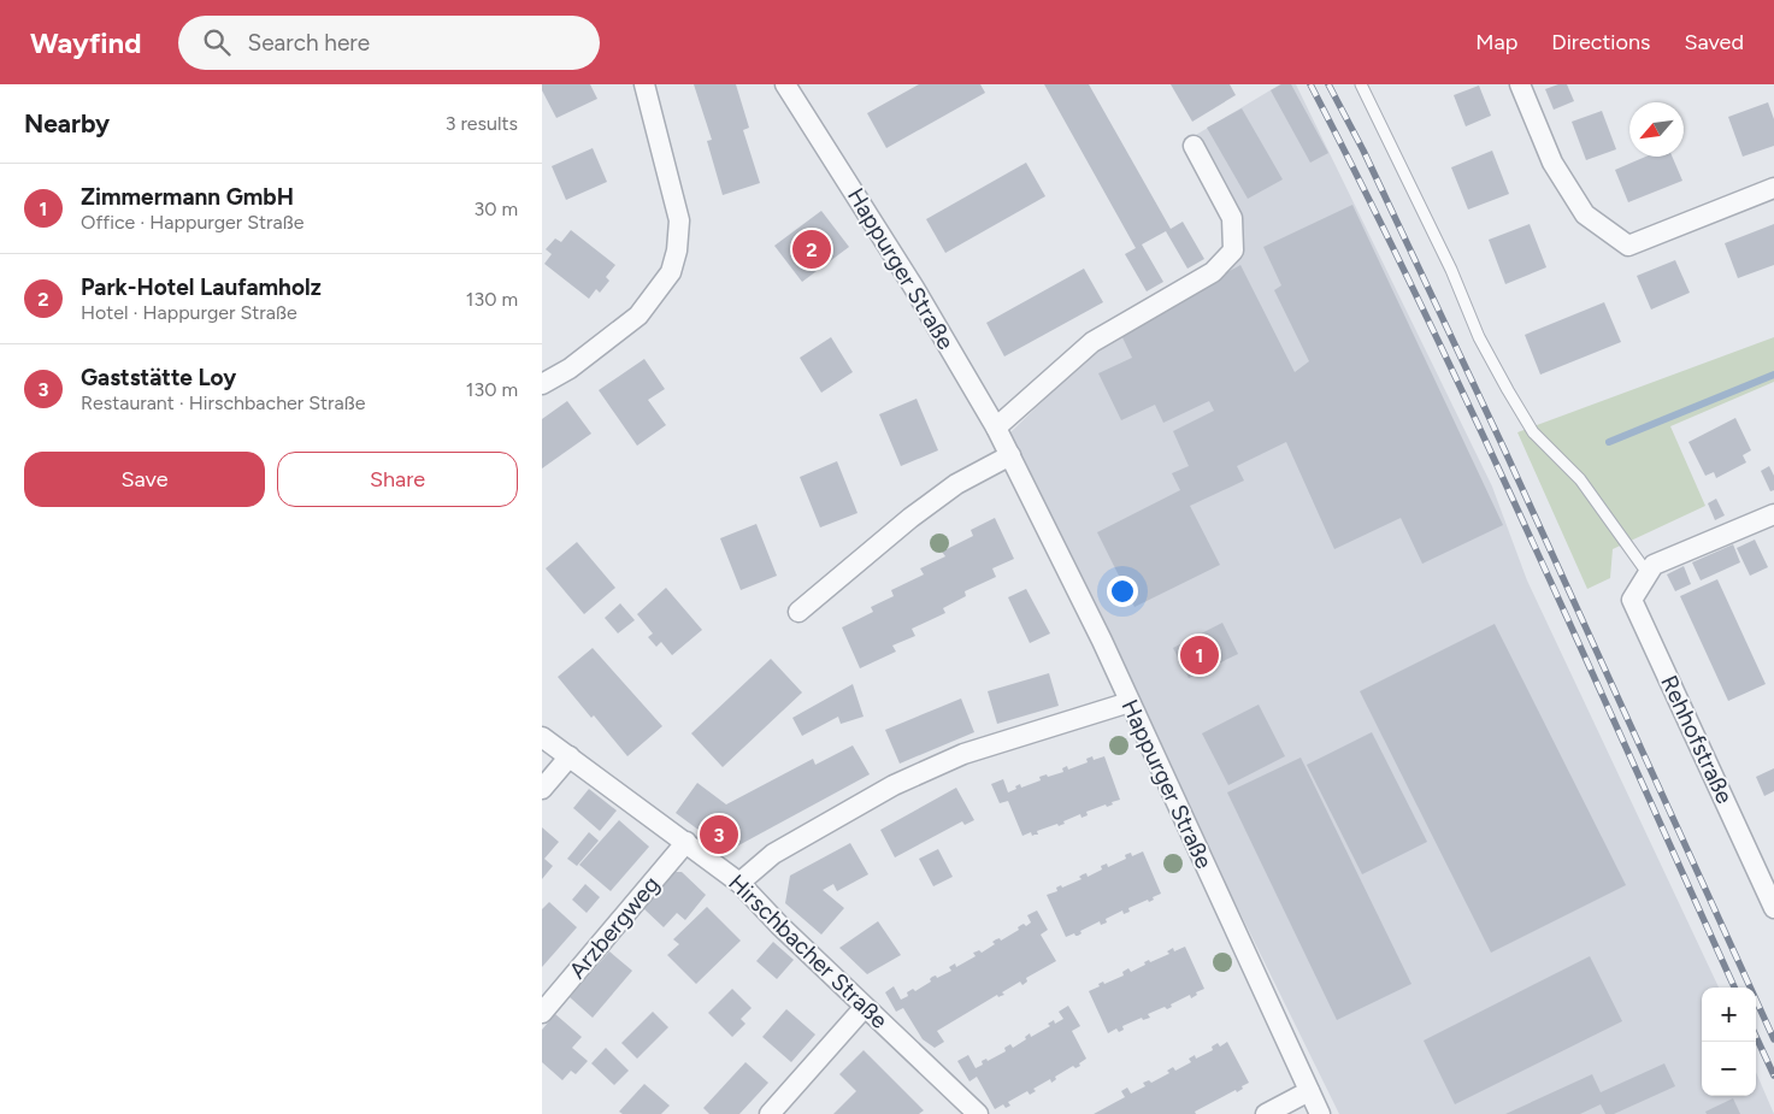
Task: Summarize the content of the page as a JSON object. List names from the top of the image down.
{
  "streets": {
    "street": [
      "Happurger Straße",
      "Rehhofstraße",
      "Arzbergweg",
      "Hirschbacher Straße"
    ]
  },
  "crossings": [
    ["Arzbergweg", "Hirschbacher Straße"]
  ],
  "north": "bottom left",
  "page": {
    "header": "Wayfind",
    "search": "Search here",
    "nav": ["Map", "Directions", "Saved"],
    "heading": ["Nearby", "3 results"],
    "list": [
      {
        "mark": "1",
        "name": "Zimmermann GmbH",
        "note": "Office · Happurger Straße",
        "value": "30 m"
      },
      {
        "mark": "2",
        "name": "Park-Hotel Laufamholz",
        "note": "Hotel · Happurger Straße",
        "value": "130 m"
      },
      {
        "mark": "3",
        "name": "Gaststätte Loy",
        "note": "Restaurant · Hirschbacher Straße",
        "value": "130 m"
      }
    ],
    "pins": ["2", "1", "3"],
    "buttons": ["Save", "Share"],
    "map_buttons": ["+", "−"]
  }
}
